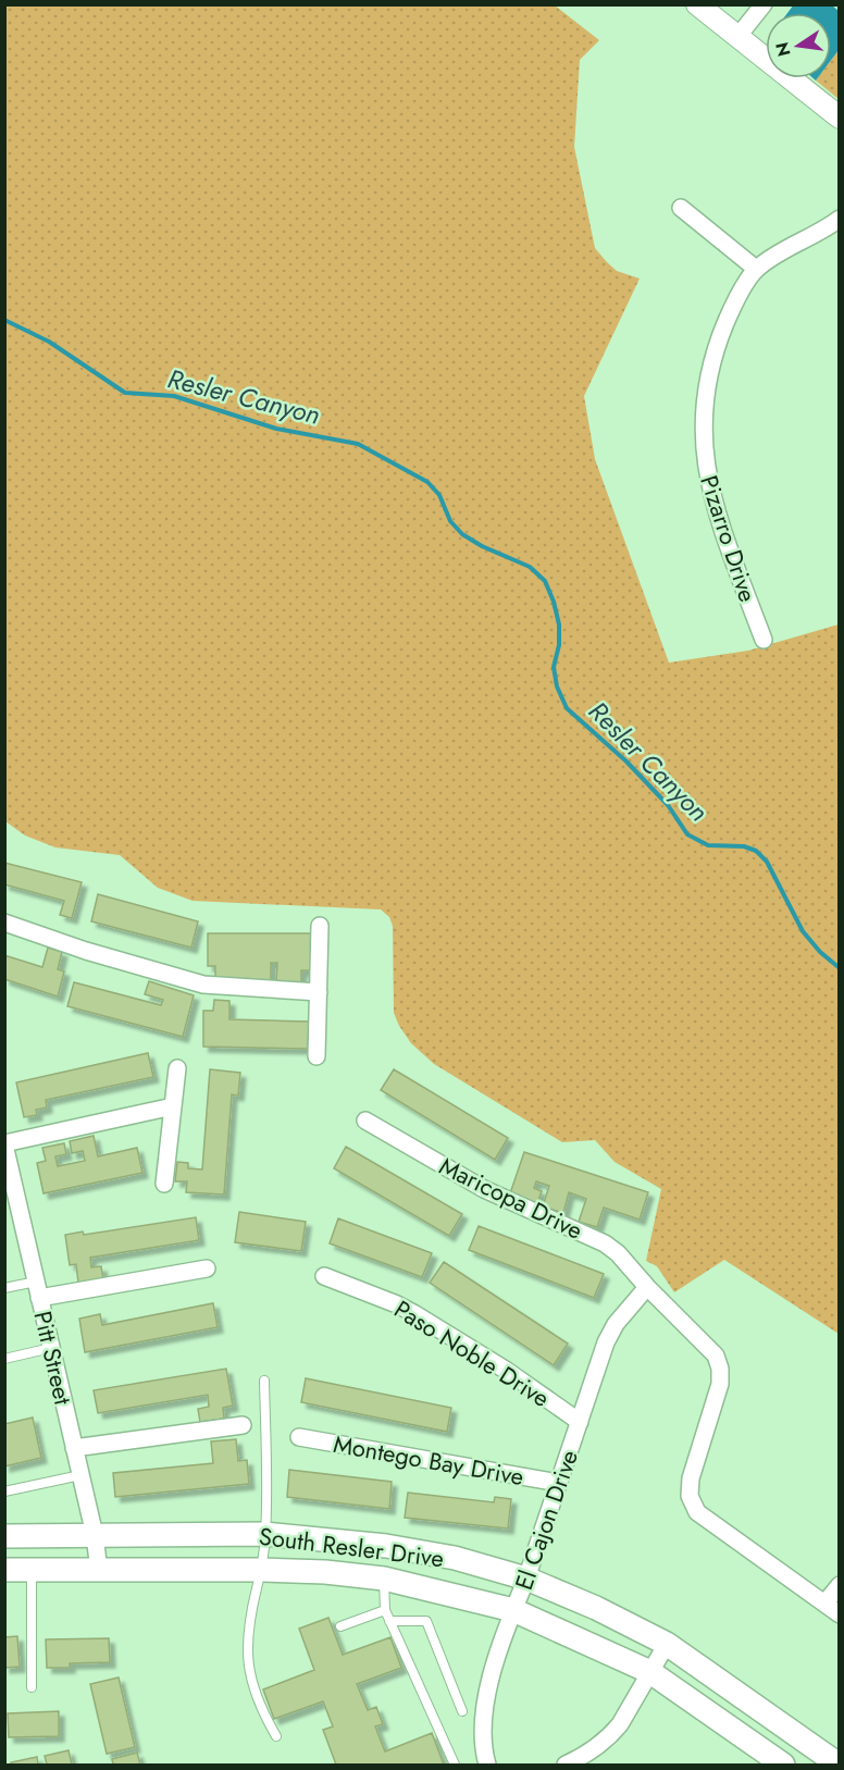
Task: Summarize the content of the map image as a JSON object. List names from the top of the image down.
{
  "streets": {
    "main road": ["South Resler Drive"],
    "street": [
      "Pizarro Drive",
      "Maricopa Drive",
      "Paso Noble Drive",
      "Pitt Street",
      "Montego Bay Drive",
      "El Cajon Drive"
    ]
  },
  "crossings": [
    ["Maricopa Drive", "El Cajon Drive"],
    ["Paso Noble Drive", "El Cajon Drive"],
    ["Pitt Street", "South Resler Drive"],
    ["Montego Bay Drive", "El Cajon Drive"],
    ["El Cajon Drive", "South Resler Drive"]
  ],
  "water": ["Resler Canyon"],
  "north": "left"
}
